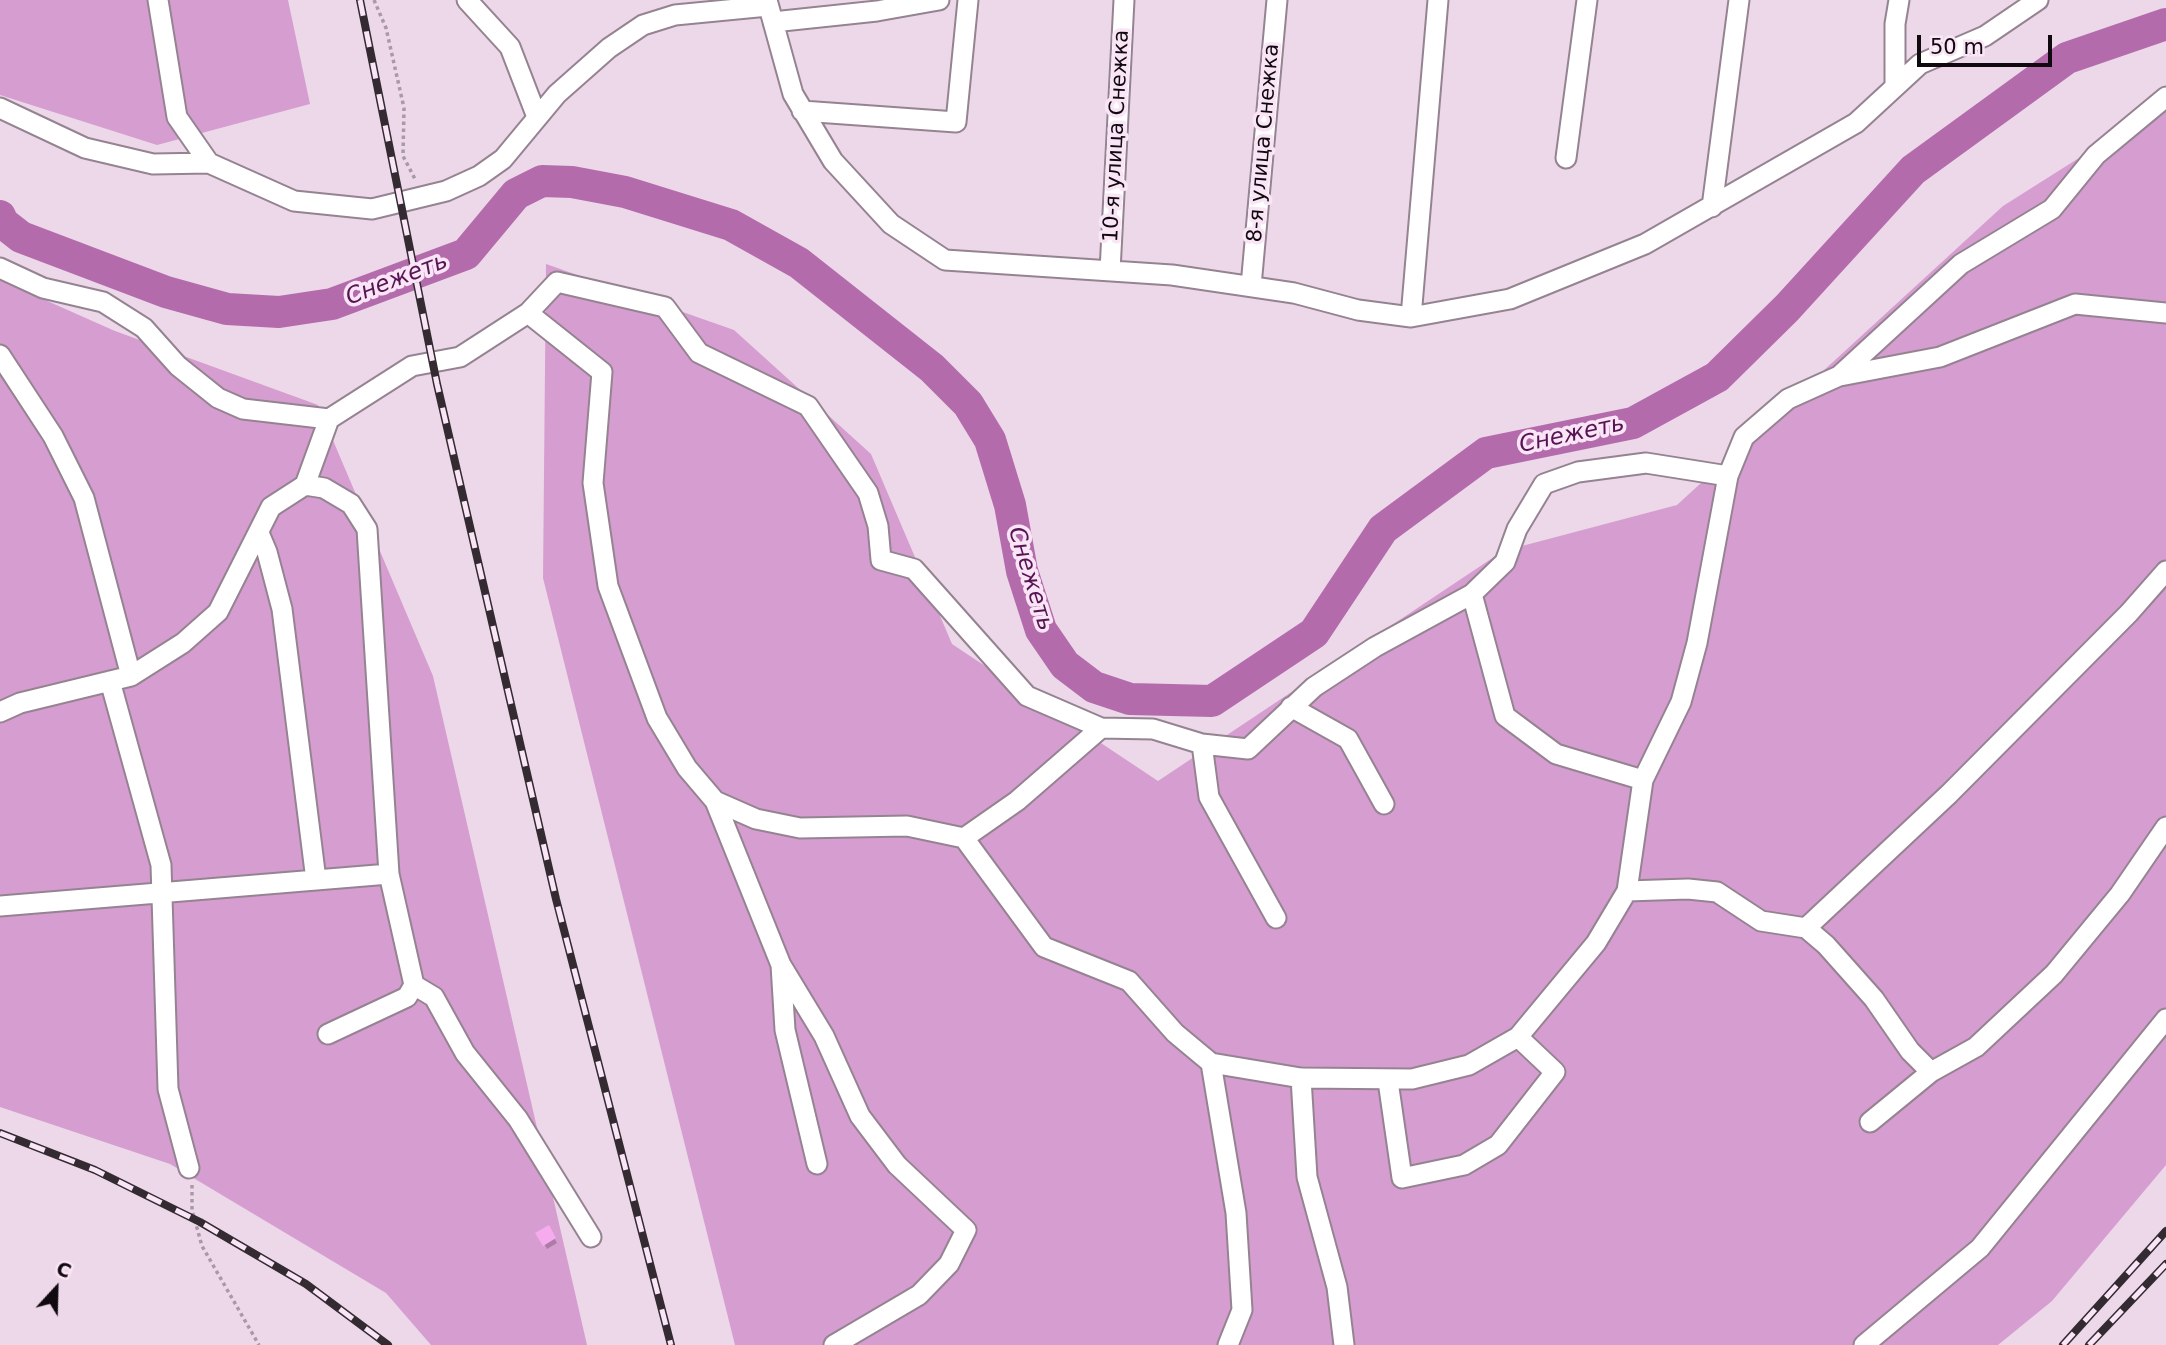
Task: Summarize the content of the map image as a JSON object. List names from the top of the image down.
{
  "streets": {
    "street": ["10-я улица Снежка", "8-я улица Снежка"]
  },
  "water": ["Снежеть"],
  "scale_bar": "50 m",
  "north": "top"
}
